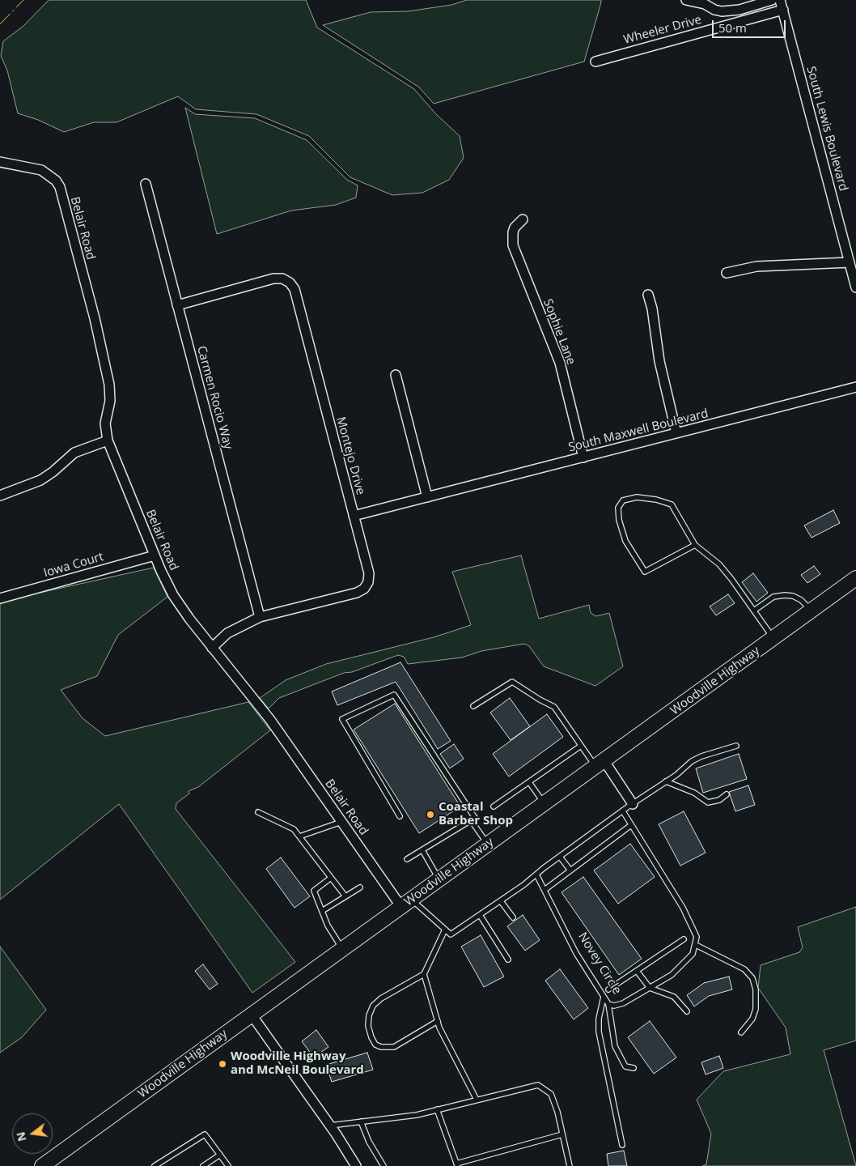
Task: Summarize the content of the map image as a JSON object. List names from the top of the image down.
{
  "streets": {
    "main road": ["Woodville Highway"],
    "street": [
      "Wheeler Drive",
      "South Lewis Boulevard",
      "Belair Road",
      "Sophie Lane",
      "Carmen Rocio Way",
      "South Maxwell Boulevard",
      "Montejo Drive",
      "Iowa Court"
    ],
    "lane": ["Novey Circle"]
  },
  "crossings": [
    ["Wheeler Drive", "South Lewis Boulevard"],
    ["Belair Road", "Montejo Drive"],
    ["Belair Road", "Iowa Court"],
    ["Belair Road", "Woodville Highway"],
    ["Sophie Lane", "South Maxwell Boulevard"],
    ["Carmen Rocio Way", "Montejo Drive"],
    ["South Maxwell Boulevard", "Montejo Drive"]
  ],
  "places": ["Coastal Barber Shop", "Woodville Highway and McNeil Boulevard"],
  "scale_bar": "50 m",
  "north": "left"
}
